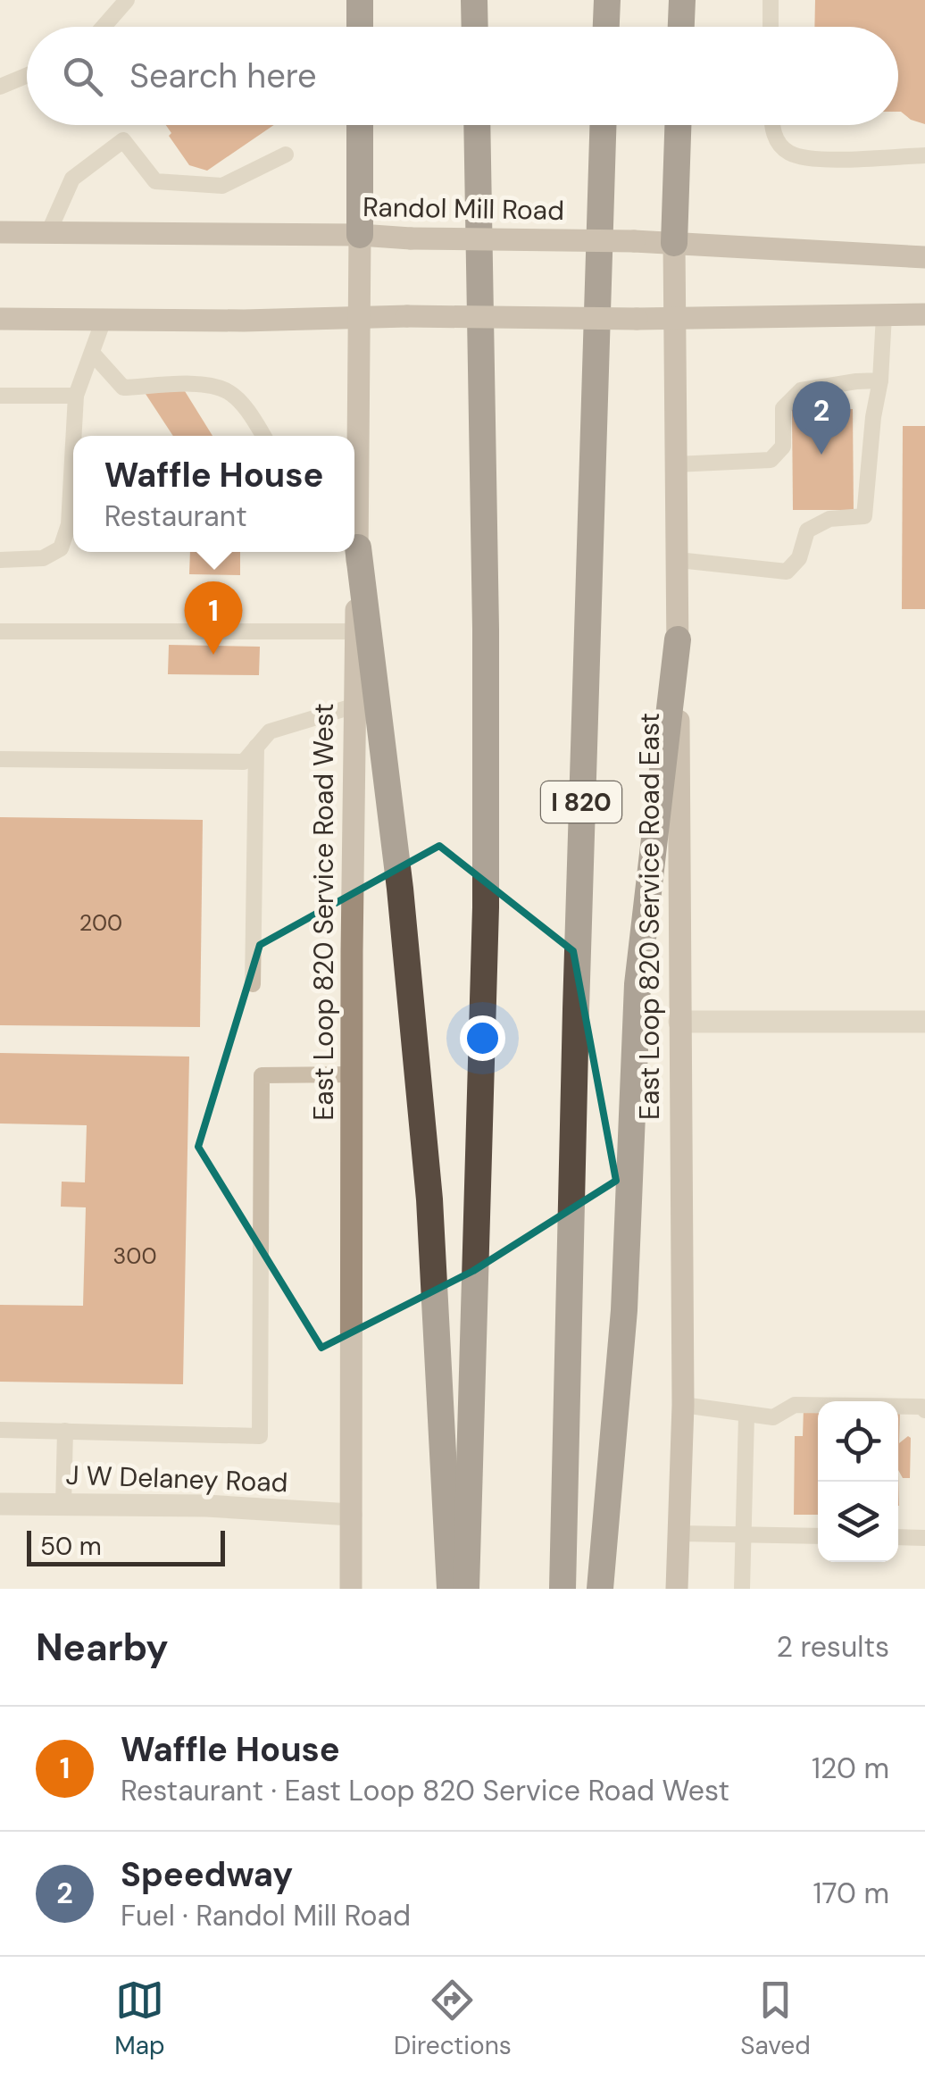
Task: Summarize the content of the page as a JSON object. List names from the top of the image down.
{
  "streets": {
    "highway": ["I 820"],
    "main road": ["Randol Mill Road", "East Loop 820 Service Road West", "East Loop 820 Service Road East"],
    "street": ["J W Delaney Road"]
  },
  "crossings": [
    ["Randol Mill Road", "East Loop 820 Service Road West"],
    ["Randol Mill Road", "East Loop 820 Service Road East"],
    ["East Loop 820 Service Road West", "J W Delaney Road"]
  ],
  "house_numbers": ["200", "300"],
  "scale_bar": "50 m",
  "page": {
    "search": "Search here",
    "pins": ["2", "1"],
    "popup": ["Waffle House", "Restaurant"],
    "scale": "50 m",
    "heading": ["Nearby", "2 results"],
    "list": [
      {
        "mark": "1",
        "name": "Waffle House",
        "note": "Restaurant · East Loop 820 Service Road West",
        "value": "120 m"
      },
      {
        "mark": "2",
        "name": "Speedway",
        "note": "Fuel · Randol Mill Road",
        "value": "170 m"
      }
    ],
    "nav": ["Map", "Directions", "Saved"]
  }
}
